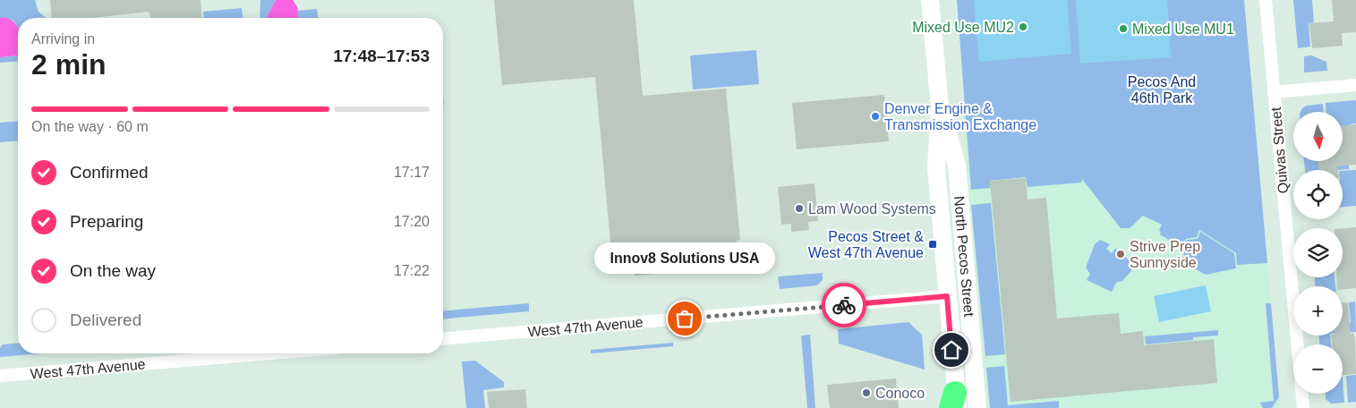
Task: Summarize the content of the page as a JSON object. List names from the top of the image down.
{
  "streets": {
    "main road": ["North Pecos Street"],
    "street": ["Quivas Street", "West 47th Avenue"]
  },
  "crossings": [
    ["North Pecos Street", "West 47th Avenue"]
  ],
  "parks": ["Pecos And 46th Park"],
  "places": {
    "other": [
      "Mixed Use MU2",
      "Mixed Use MU1",
      "Denver Engine & Transmission Exchange",
      "Lam Wood Systems",
      "Strive Prep Sunnyside",
      "Innov8 Solutions USA",
      "Conoco"
    ],
    "transit": ["Pecos Street & West 47th Avenue"]
  },
  "north": "bottom",
  "page": {
    "heading": ["2 min", "Arriving in", "17:48–17:53"],
    "bar": "On the way · 60 m",
    "map_buttons": ["+", "−"],
    "list": [
      ["Confirmed", "17:17"],
      ["Preparing", "17:20"],
      ["On the way", "17:22"],
      "Delivered"
    ],
    "bubble": "Innov8 Solutions USA"
  }
}
